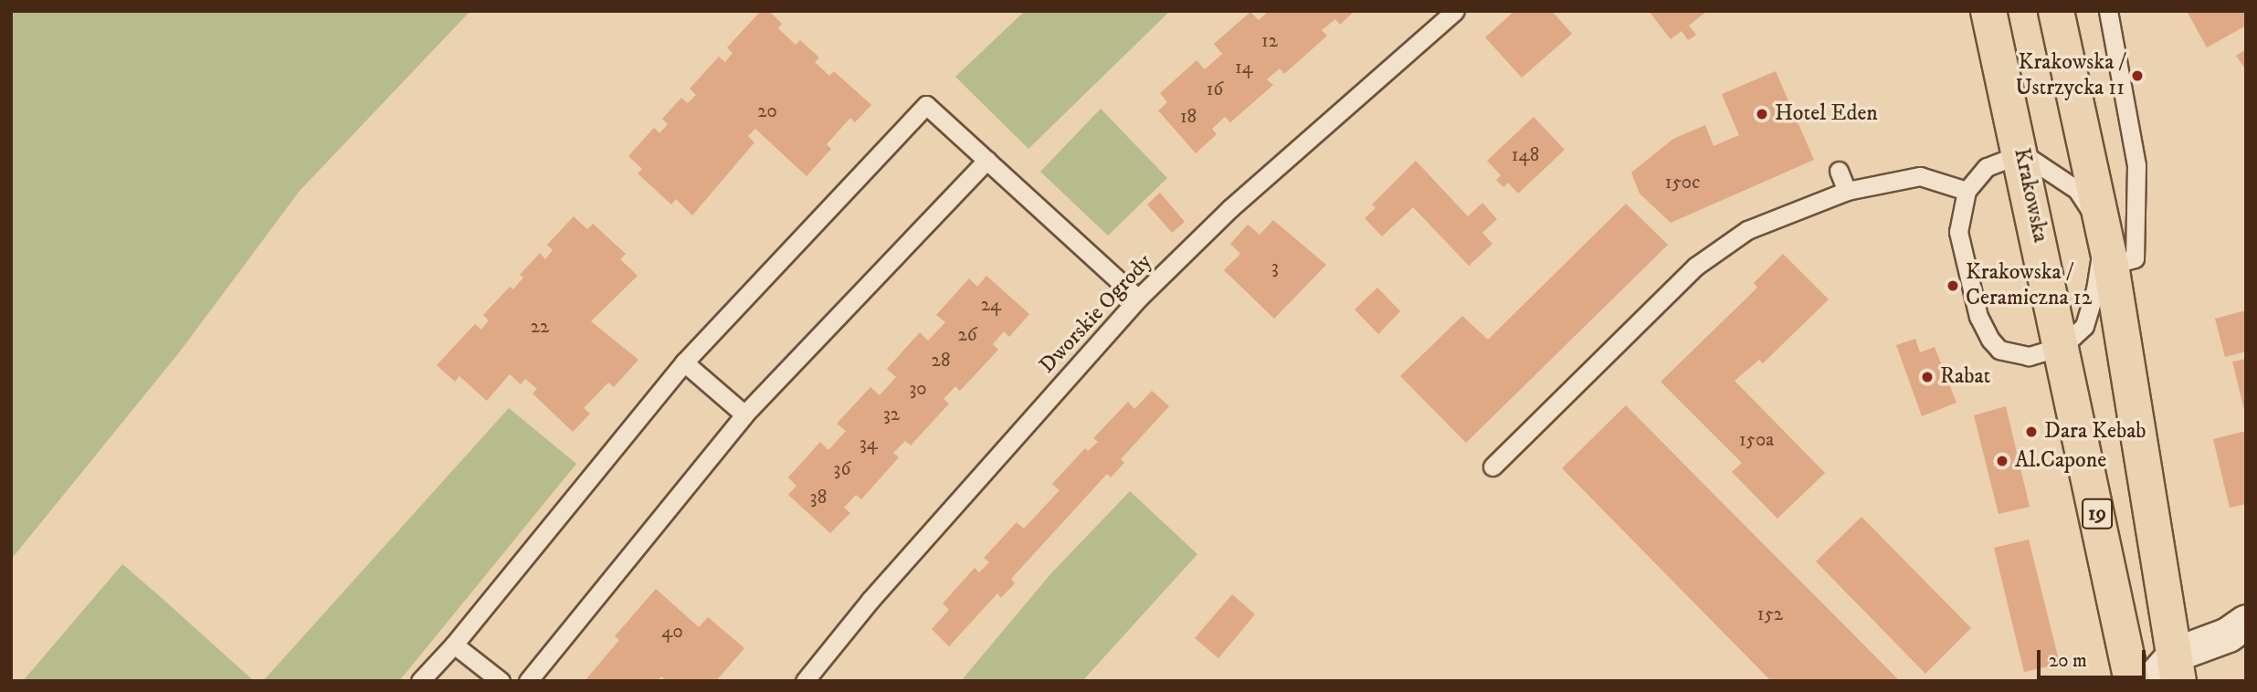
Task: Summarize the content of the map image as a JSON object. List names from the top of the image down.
{
  "streets": {
    "main road": ["Krakowska", "19"],
    "lane": ["Dworskie Ogrody"]
  },
  "places": [
    "Krakowska / Ustrzycka 11",
    "Hotel Eden",
    "Krakowska / Ceramiczna 12",
    "Rabat",
    "Dara Kebab",
    "Al.Capone"
  ],
  "house_numbers": [
    "12",
    "14",
    "16",
    "20",
    "18",
    "148",
    "150c",
    "3",
    "24",
    "22",
    "26",
    "28",
    "30",
    "32",
    "150a",
    "34",
    "36",
    "38",
    "152",
    "40"
  ],
  "scale_bar": "20 m"
}
